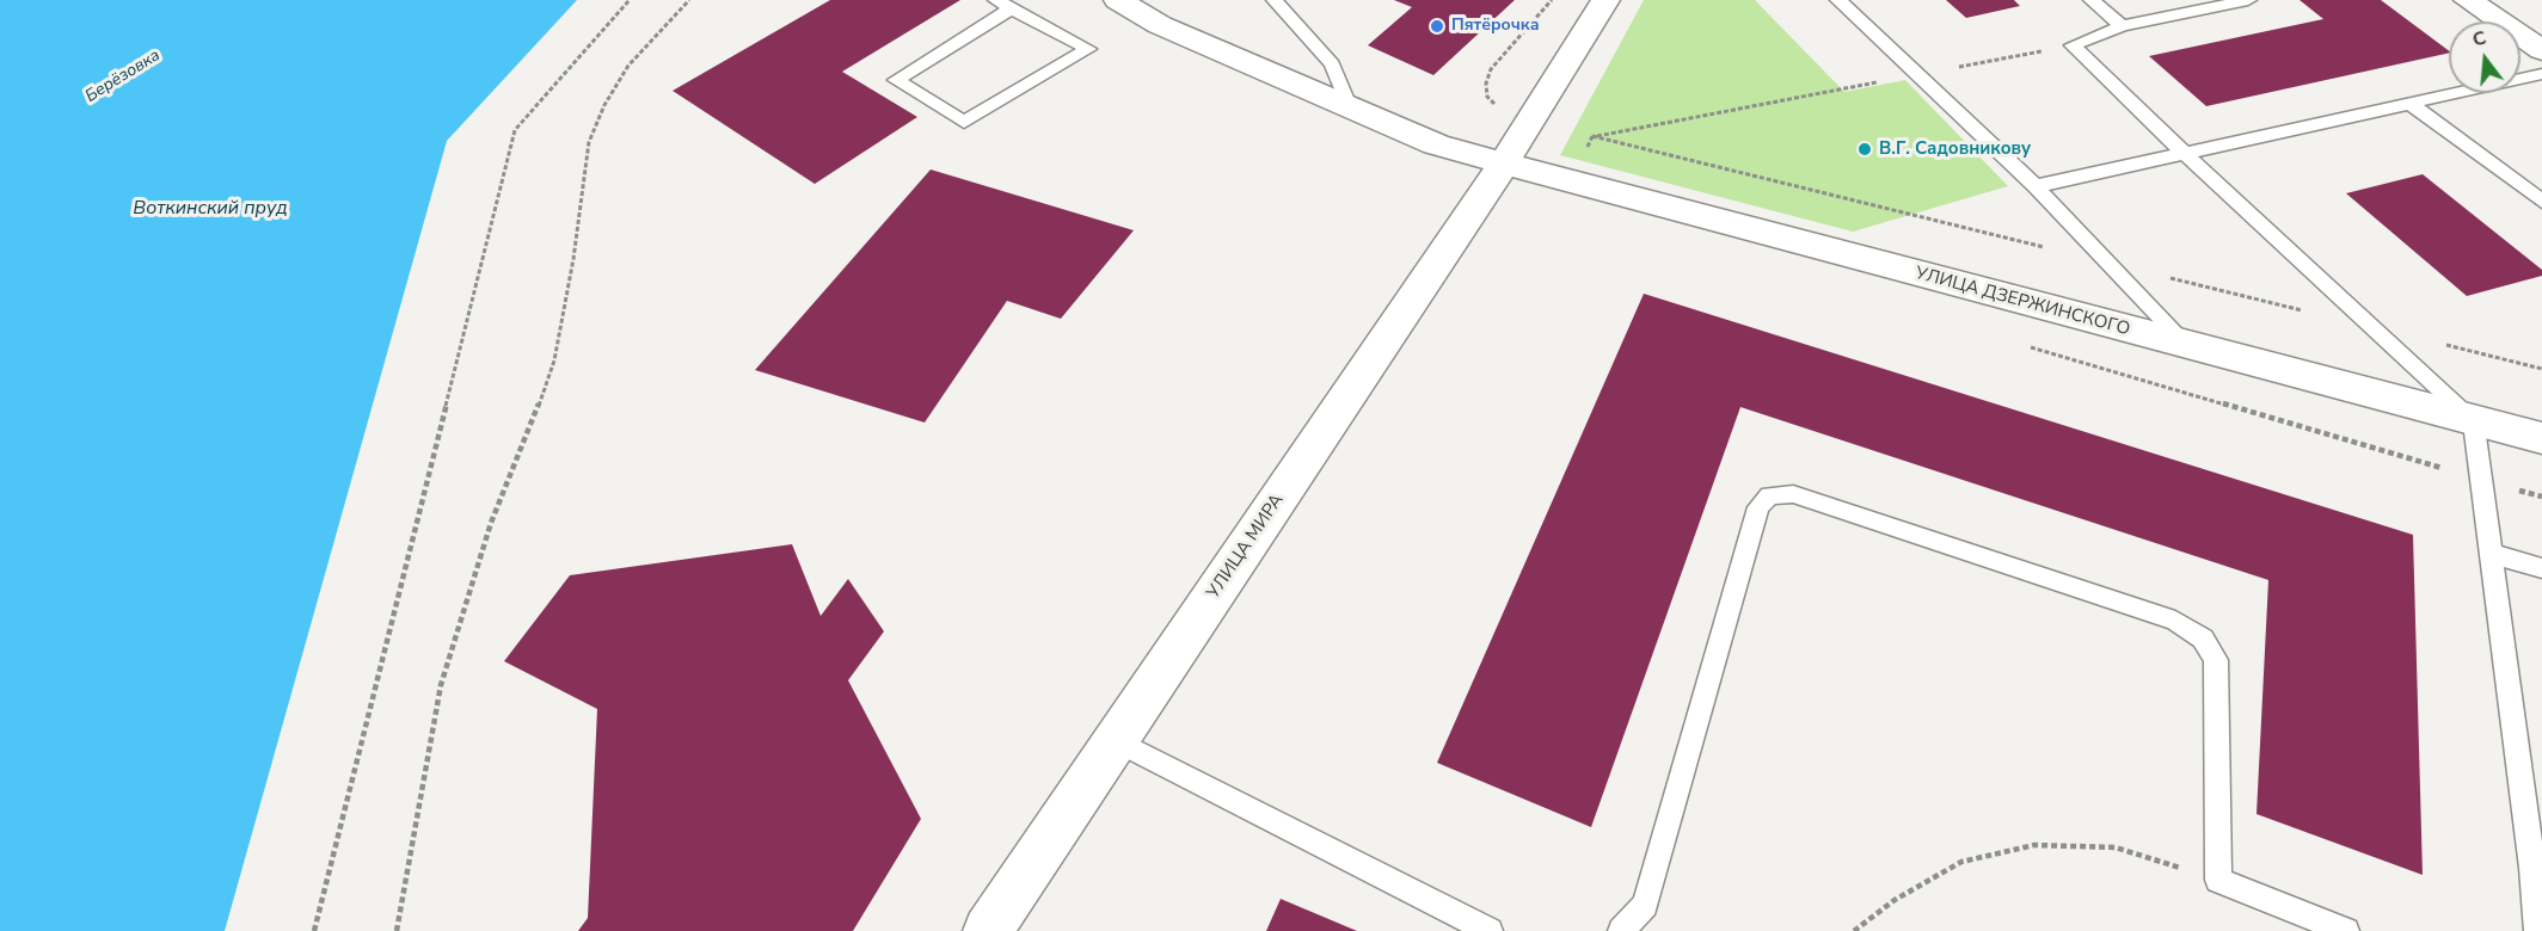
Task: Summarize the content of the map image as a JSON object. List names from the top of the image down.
{
  "streets": {
    "main road": ["УЛИЦА ДЗЕРЖИНСКОГО", "УЛИЦА МИРА"]
  },
  "crossings": [
    ["УЛИЦА ДЗЕРЖИНСКОГО", "УЛИЦА МИРА"]
  ],
  "water": ["Берёзовка", "Воткинский пруд"],
  "places": ["Пятёрочка", "В.Г. Садовникову"],
  "north": "top"
}
